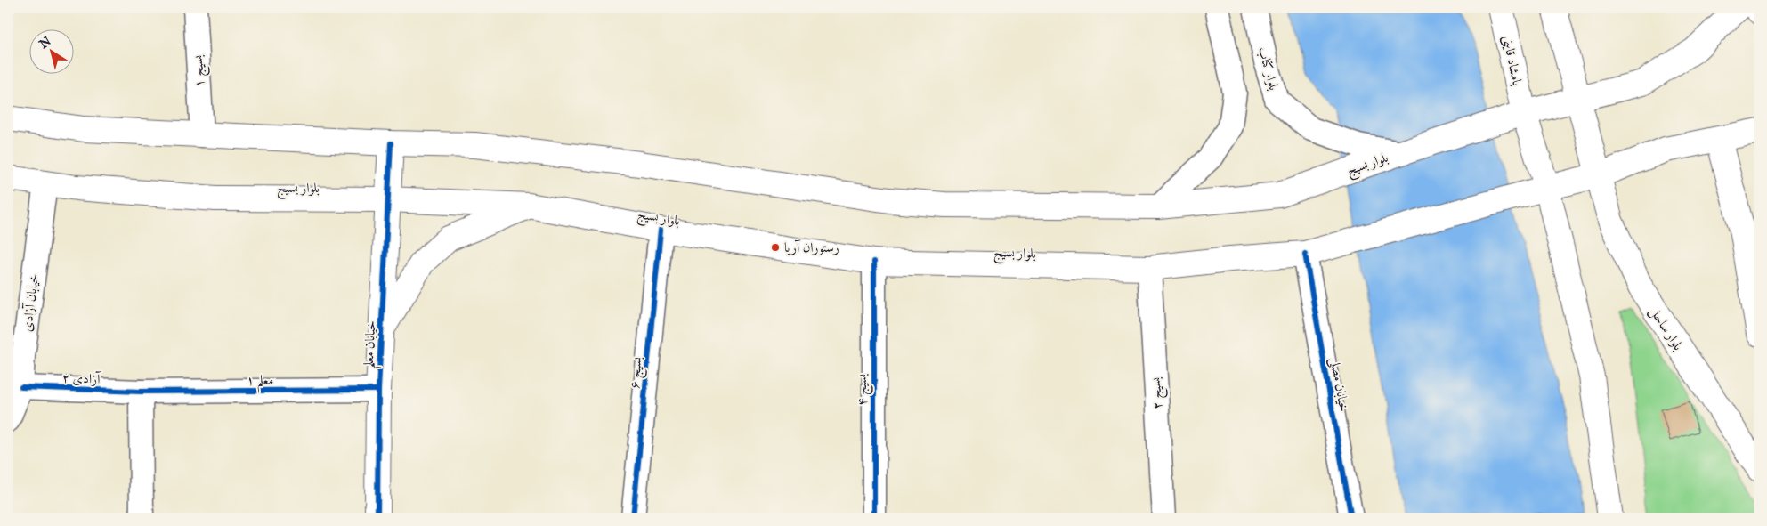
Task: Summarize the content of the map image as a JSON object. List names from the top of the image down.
{
  "streets": {
    "main road": [
      "بامشاد قاینی",
      "بلوار بسیج",
      "بلوار ساحل",
      "خیابان معلم"
    ],
    "street": [
      "بلوار کتاب",
      "بسیج ۱",
      "خیابان آزادی",
      "بسیج ۶",
      "آزادی ۲",
      "معلم ۱",
      "خیابان مصلی",
      "بسیج ۴",
      "بسیج ۲"
    ]
  },
  "crossings": [
    ["بامشاد قاینی", "بلوار بسیج"],
    ["بلوار کتاب", "بلوار بسیج"],
    ["بسیج ۱", "بلوار بسیج"],
    ["بلوار بسیج", "خیابان آزادی"],
    ["بلوار بسیج", "بلوار ساحل"],
    ["بلوار بسیج", "خیابان معلم"],
    ["بلوار بسیج", "بسیج ۶"],
    ["بلوار بسیج", "خیابان مصلی"],
    ["بلوار بسیج", "بسیج ۴"],
    ["بلوار بسیج", "بسیج ۲"],
    ["خیابان آزادی", "آزادی ۲"],
    ["خیابان معلم", "معلم ۱"],
    ["آزادی ۲", "معلم ۱"]
  ],
  "places": ["رستوران آریا"],
  "north": "top left"
}
